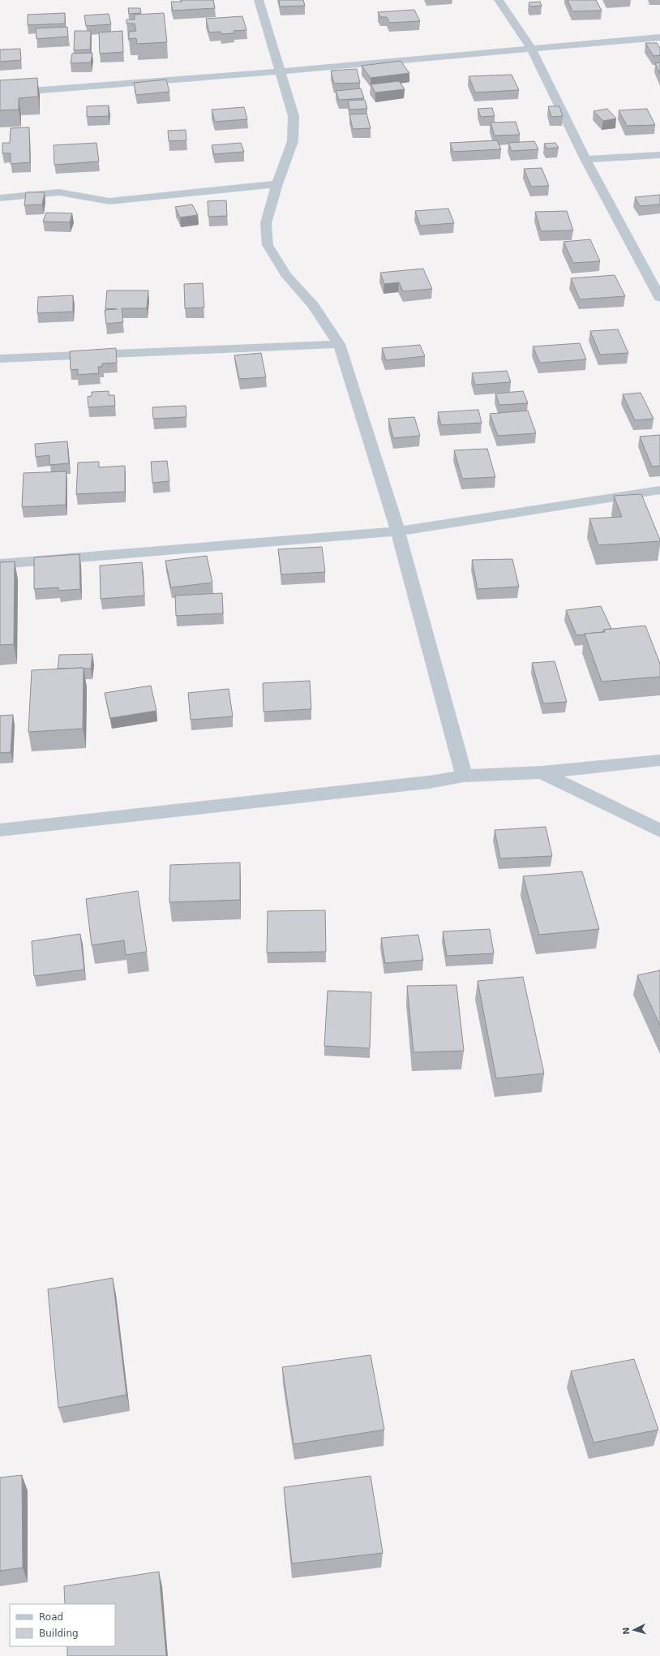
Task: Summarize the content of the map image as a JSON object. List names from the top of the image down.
{
  "legend": ["Road", "Building"],
  "north": "left"
}
